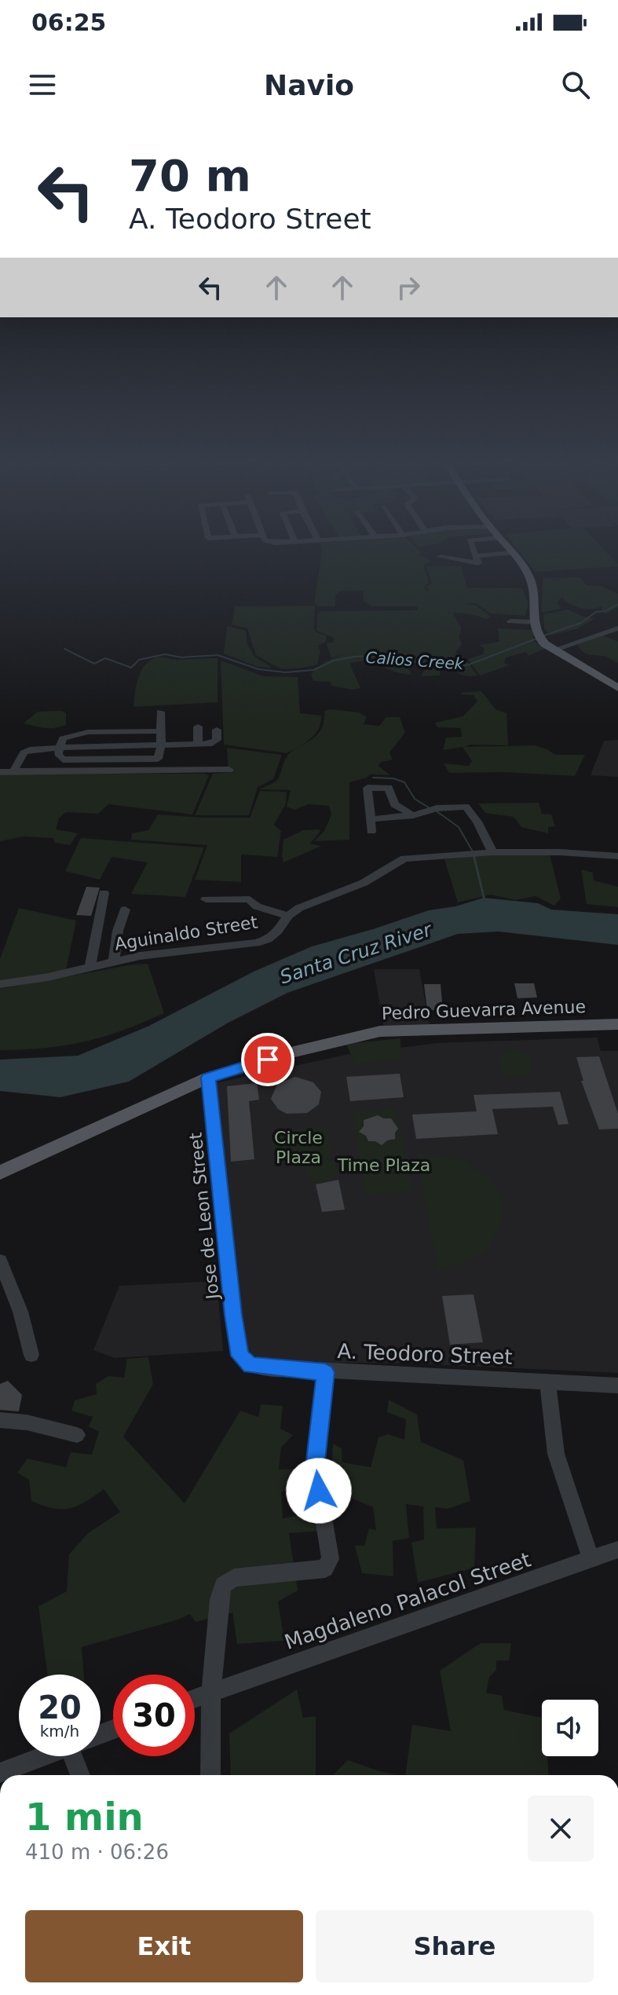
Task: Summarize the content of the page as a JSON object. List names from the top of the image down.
{
  "streets": {
    "main road": ["Pedro Guevarra Avenue"],
    "street": [
      "Aguinaldo Street",
      "Jose de Leon Street",
      "A. Teodoro Street",
      "Magdaleno Palacol Street"
    ]
  },
  "crossings": [
    ["Pedro Guevarra Avenue", "Jose de Leon Street"],
    ["Jose de Leon Street", "A. Teodoro Street"]
  ],
  "water": ["Calios Creek", "Santa Cruz River"],
  "parks": ["Circle Plaza", "Time Plaza"],
  "page": {
    "status": "06:25",
    "header": "Navio",
    "turn": ["70 m", "A. Teodoro Street"],
    "speed": "20 km/h",
    "limit": "30",
    "heading": ["1 min", "410 m · 06:26"],
    "buttons": ["Exit", "Share"]
  }
}
